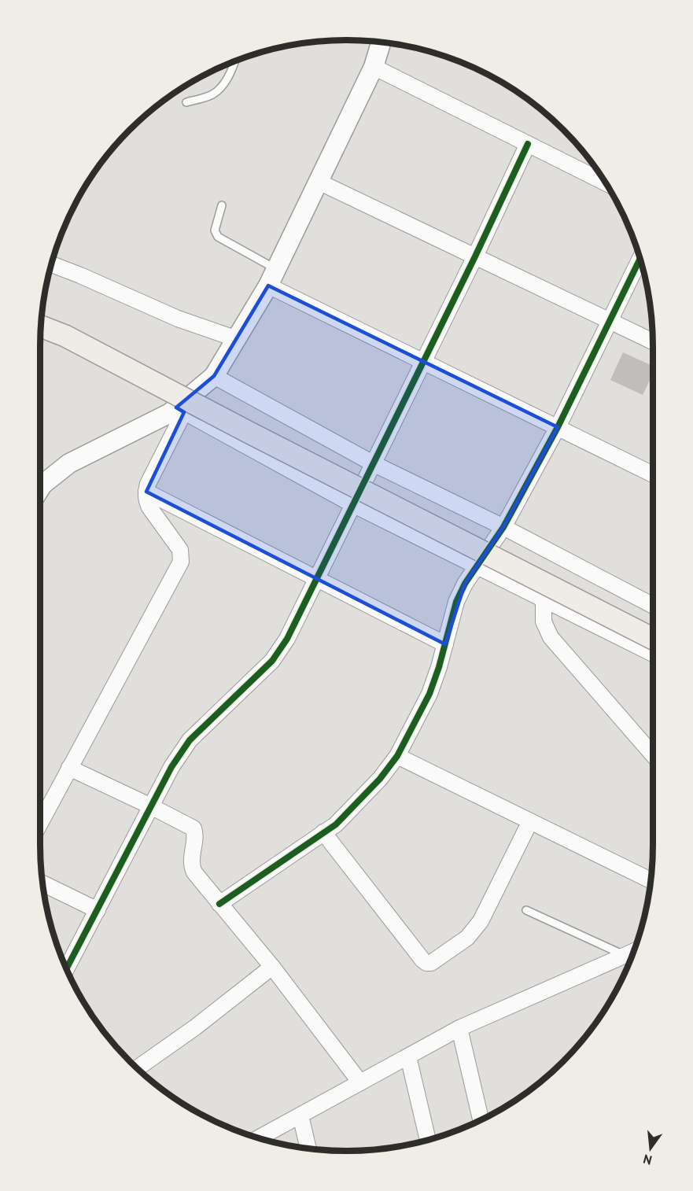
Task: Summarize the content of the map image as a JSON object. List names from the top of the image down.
{
  "north": "bottom"
}
